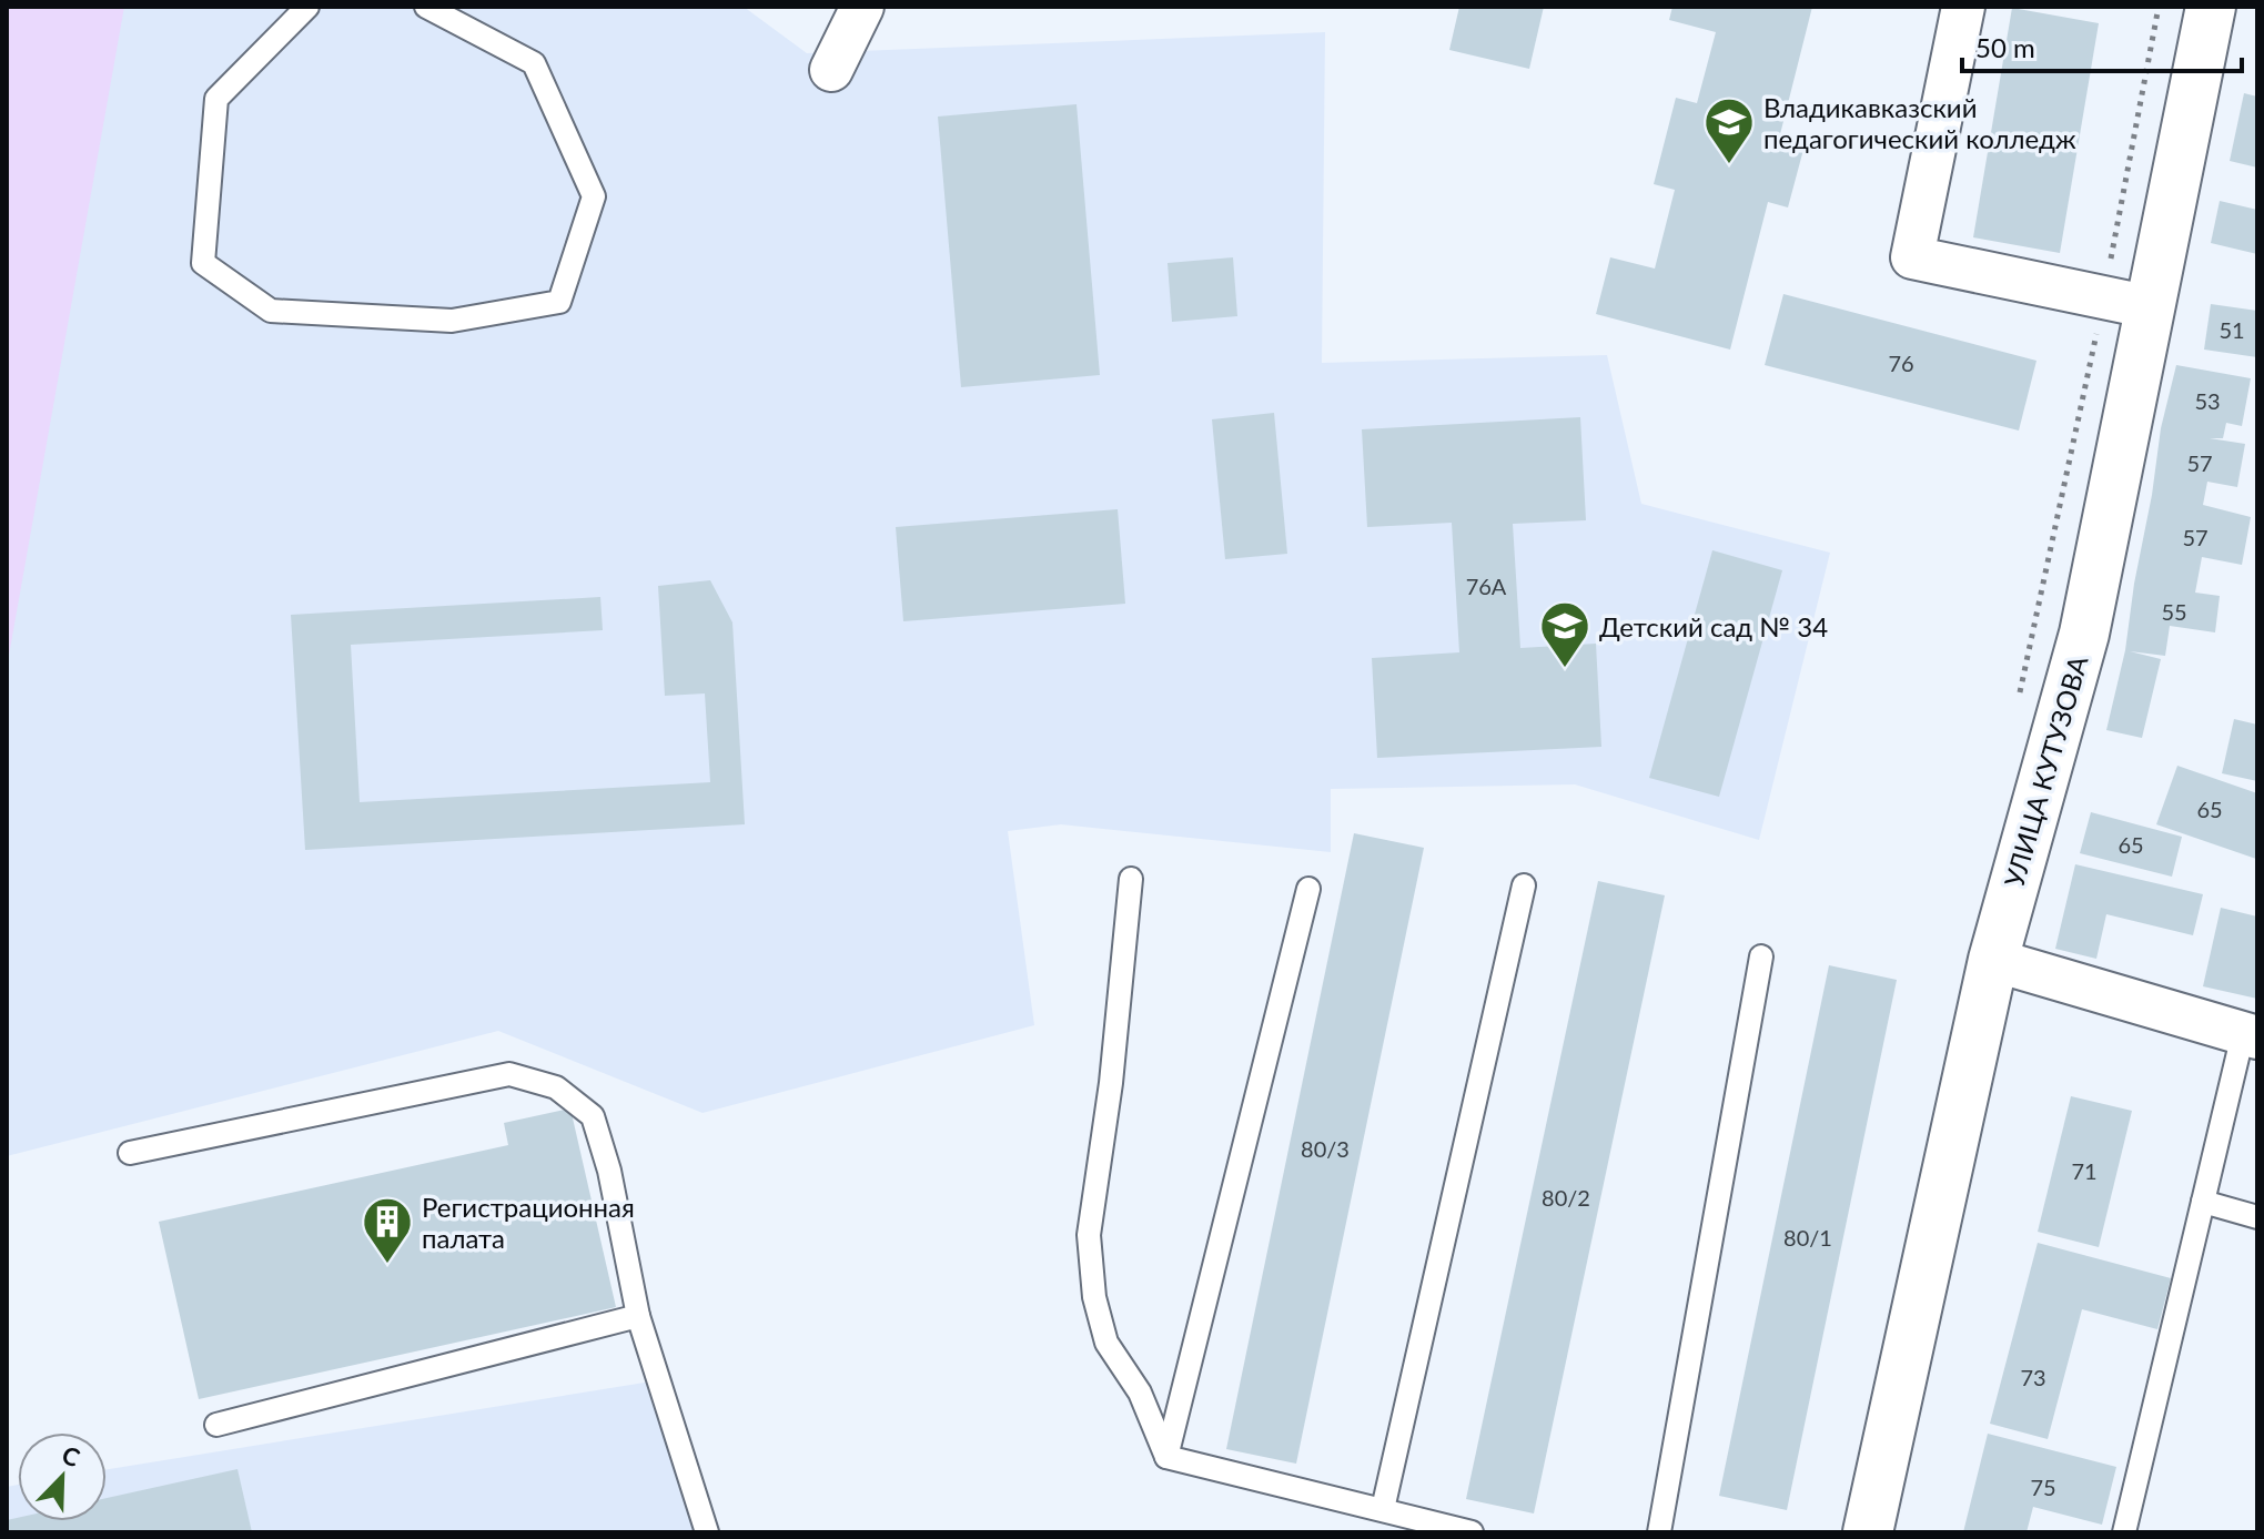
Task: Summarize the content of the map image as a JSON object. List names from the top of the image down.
{
  "streets": {
    "street": ["УЛИЦА КУТУЗОВА"]
  },
  "places": {
    "school or university": ["Владикавказский педагогический колледж", "Детский сад № 34"],
    "building": ["Регистрационная палата"]
  },
  "house_numbers": [
    "51",
    "76",
    "53",
    "57",
    "57",
    "76А",
    "55",
    "65",
    "65",
    "80/3",
    "71",
    "80/2",
    "80/1",
    "73",
    "75"
  ],
  "scale_bar": "50 m",
  "north": "top right"
}
